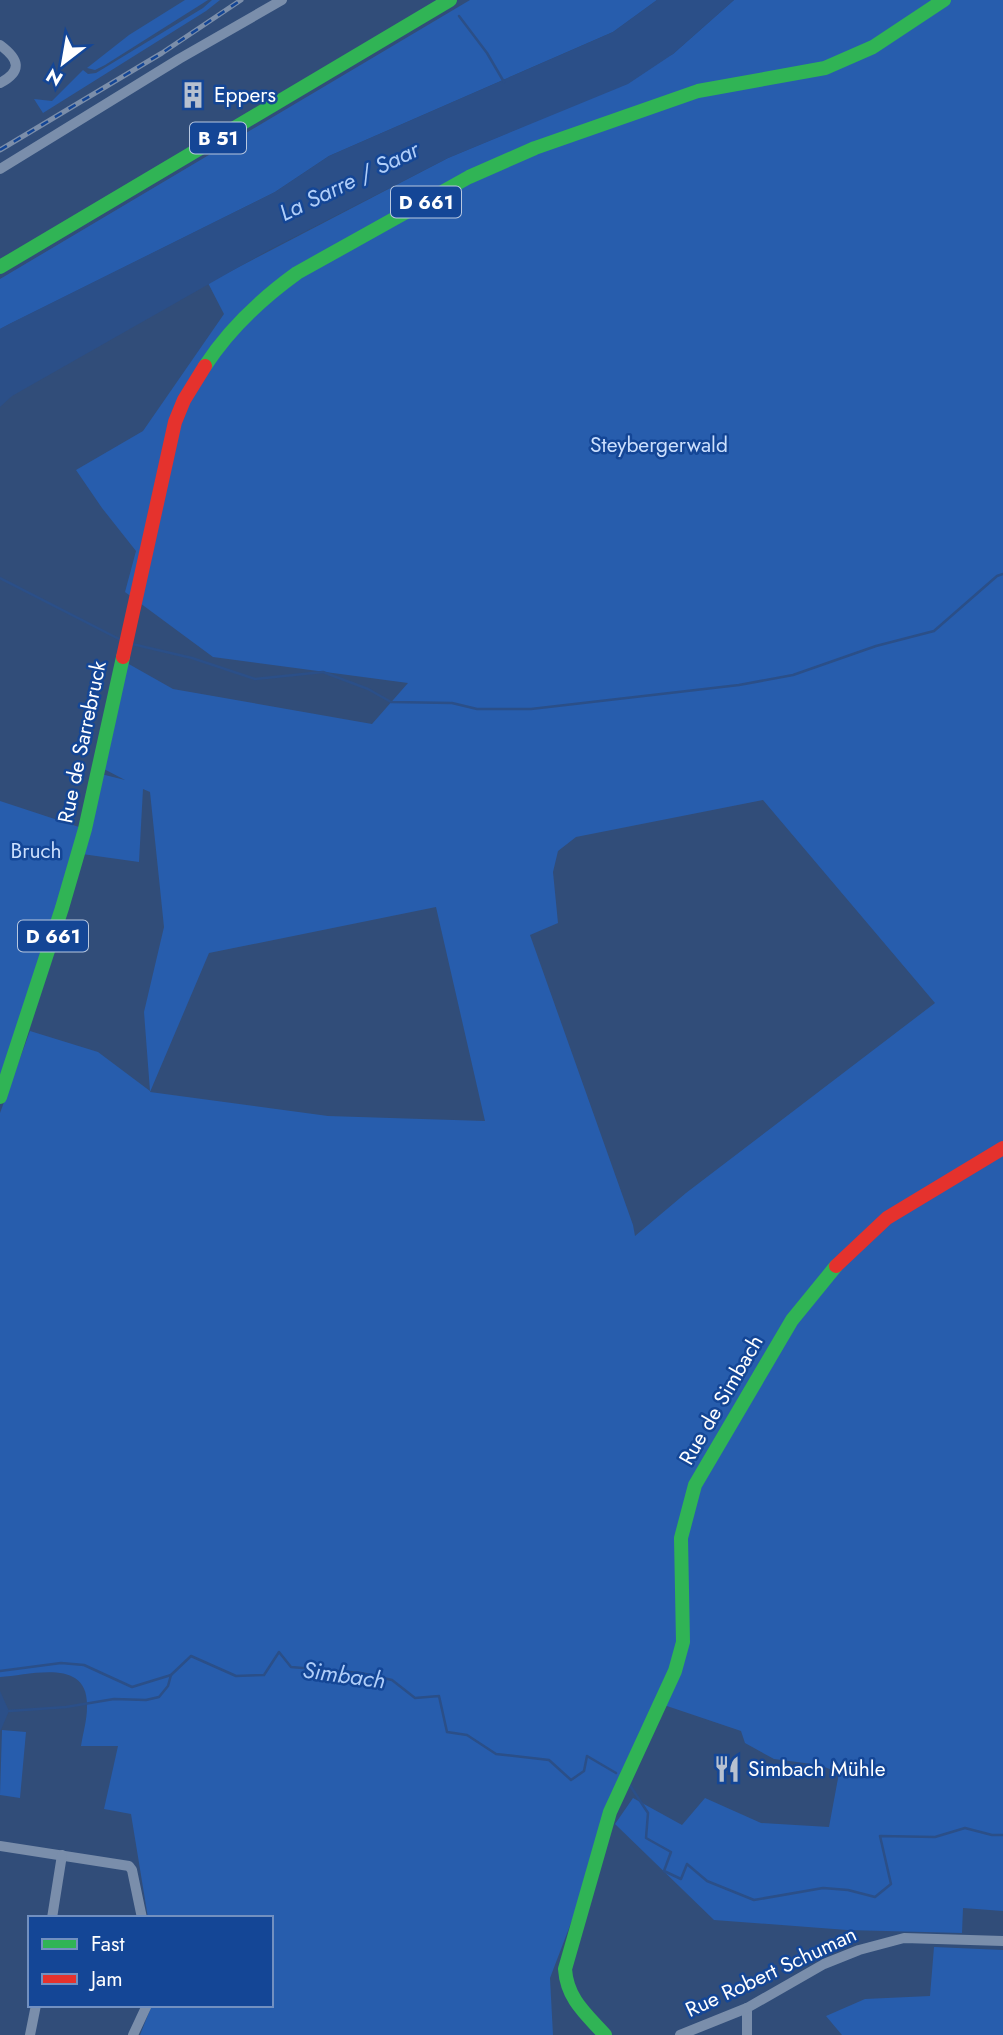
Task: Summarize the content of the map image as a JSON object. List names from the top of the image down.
{
  "streets": {
    "main road": [
      "B 51",
      "D 661",
      "Rue de Sarrebruck",
      "Rue de Simbach"
    ],
    "street": ["Rue Robert Schuman"]
  },
  "water": ["La Sarre / Saar", "Simbach"],
  "parks": ["Steybergerwald", "Bruch"],
  "places": {
    "building": ["Eppers"],
    "restaurant": ["Simbach Mühle"]
  },
  "legend": ["Fast", "Jam"],
  "north": "bottom left"
}
